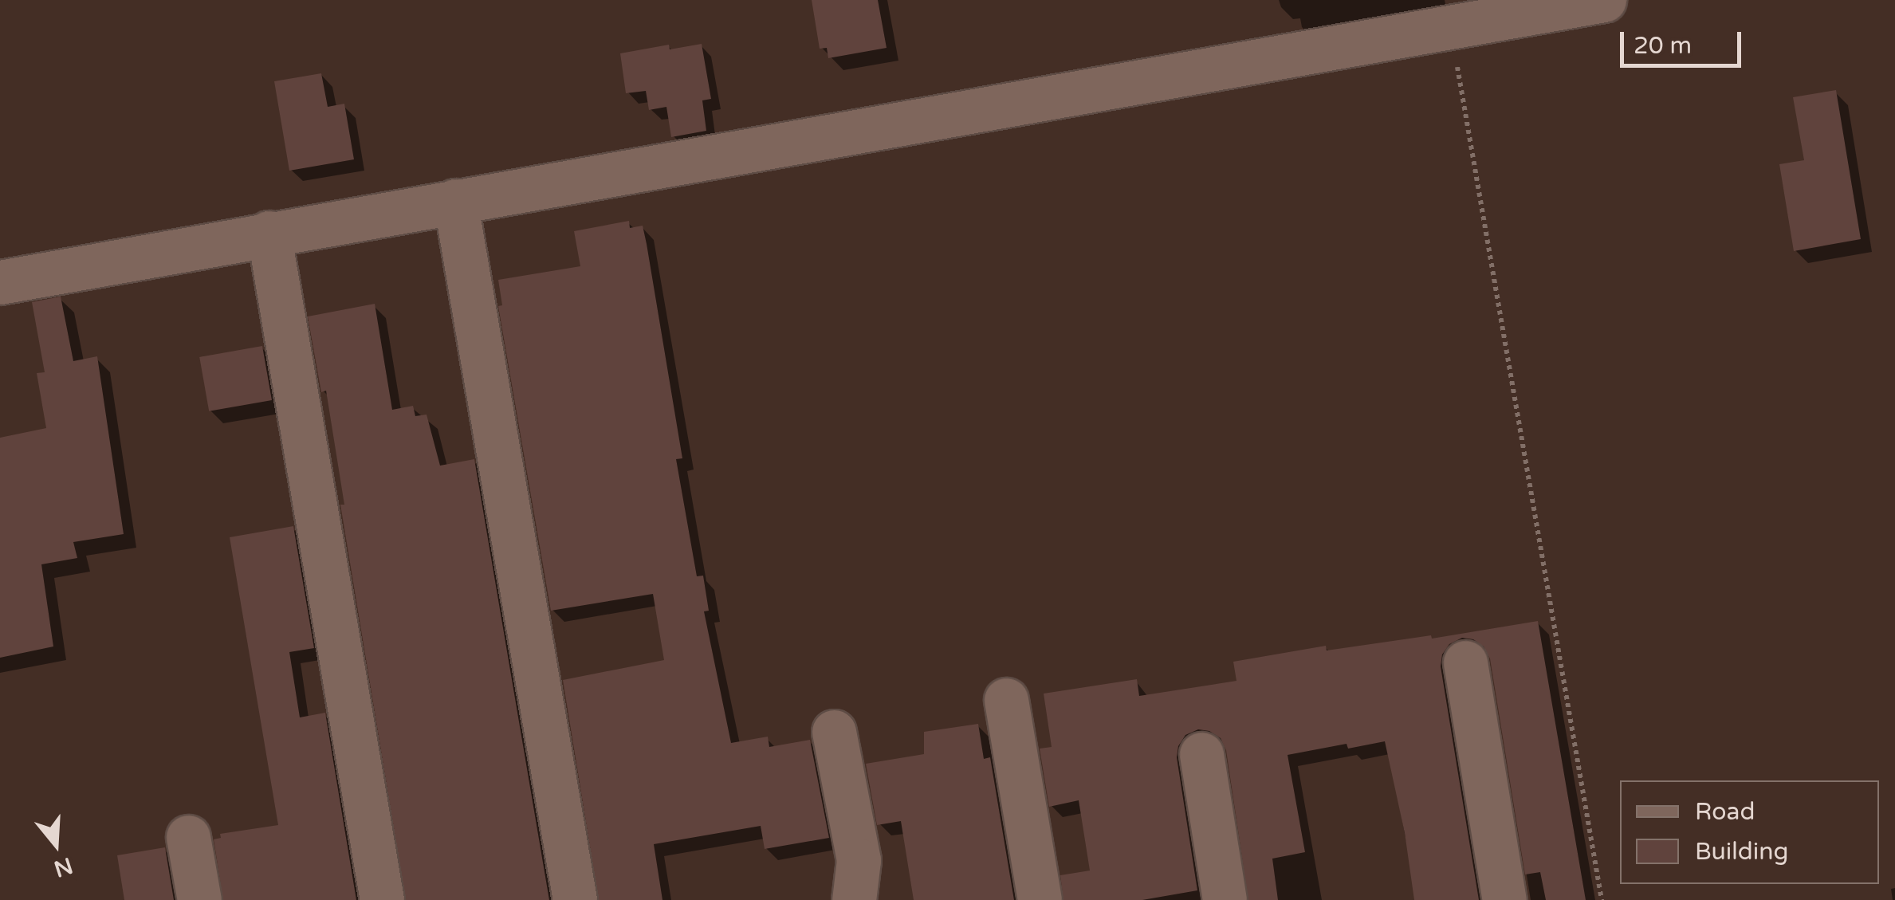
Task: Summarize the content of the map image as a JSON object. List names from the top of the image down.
{
  "legend": ["Road", "Building"],
  "scale_bar": "20 m",
  "north": "bottom"
}
